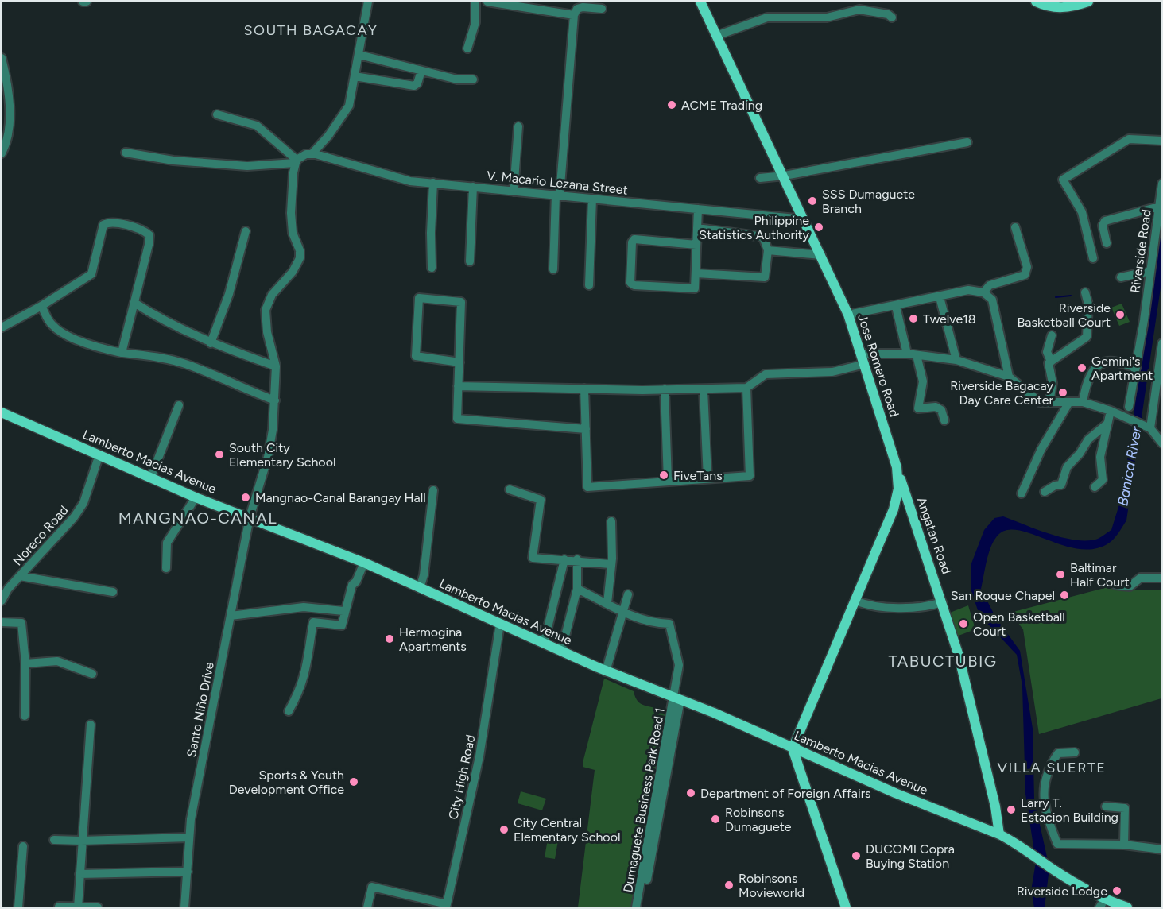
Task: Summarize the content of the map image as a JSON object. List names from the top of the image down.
{
  "streets": {
    "main road": ["Jose Romero Road", "Lamberto Macias Avenue", "Angatan Road"],
    "street": [
      "V. Macario Lezana Street",
      "Riverside Road",
      "Noreco Road",
      "Santo Niño Drive",
      "City High Road",
      "Dumaguete Business Park Road 1"
    ]
  },
  "crossings": [
    ["V. Macario Lezana Street", "Jose Romero Road"],
    ["Jose Romero Road", "Lamberto Macias Avenue"],
    ["Jose Romero Road", "Angatan Road"],
    ["Lamberto Macias Avenue", "Noreco Road"],
    ["Lamberto Macias Avenue", "Angatan Road"],
    ["Lamberto Macias Avenue", "Santo Niño Drive"],
    ["Lamberto Macias Avenue", "City High Road"],
    ["Lamberto Macias Avenue", "Dumaguete Business Park Road 1"]
  ],
  "districts": [
    "SOUTH BAGACAY",
    "MANGNAO-CANAL",
    "TABUCTUBIG",
    "VILLA SUERTE"
  ],
  "water": ["Banica River"],
  "places": [
    "ACME Trading",
    "SSS Dumaguete Branch",
    "Philippine Statistics Authority",
    "Riverside Basketball Court",
    "Twelve18",
    "Gemini's Apartment",
    "Riverside Bagacay Day Care Center",
    "South City Elementary School",
    "FiveTans",
    "Mangnao-Canal Barangay Hall",
    "Baltimar Half Court",
    "San Roque Chapel",
    "Open Basketball Court",
    "Hermogina Apartments",
    "Sports & Youth Development Office",
    "Department of Foreign Affairs",
    "Larry T. Estacion Building",
    "Robinsons Dumaguete",
    "City Central Elementary School",
    "DUCOMI Copra Buying Station",
    "Robinsons Movieworld",
    "Riverside Lodge"
  ]
}
